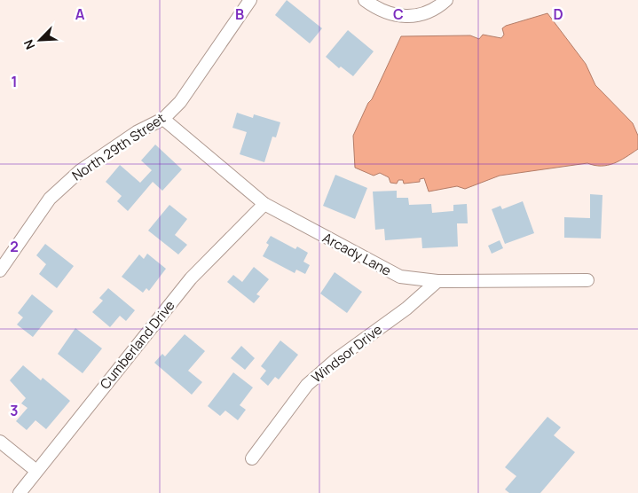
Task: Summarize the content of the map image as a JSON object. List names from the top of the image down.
{
  "streets": {
    "street": [
      "North 29th Street",
      "Arcady Lane",
      "Cumberland Drive",
      "Windsor Drive"
    ]
  },
  "crossings": [
    ["North 29th Street", "Arcady Lane"],
    ["Arcady Lane", "Cumberland Drive"],
    ["Arcady Lane", "Windsor Drive"]
  ],
  "north": "bottom left",
  "grid": {
    "columns": [
      "A",
      "B",
      "C",
      "D"
    ],
    "rows": ["1", "2", "3"]
  }
}
